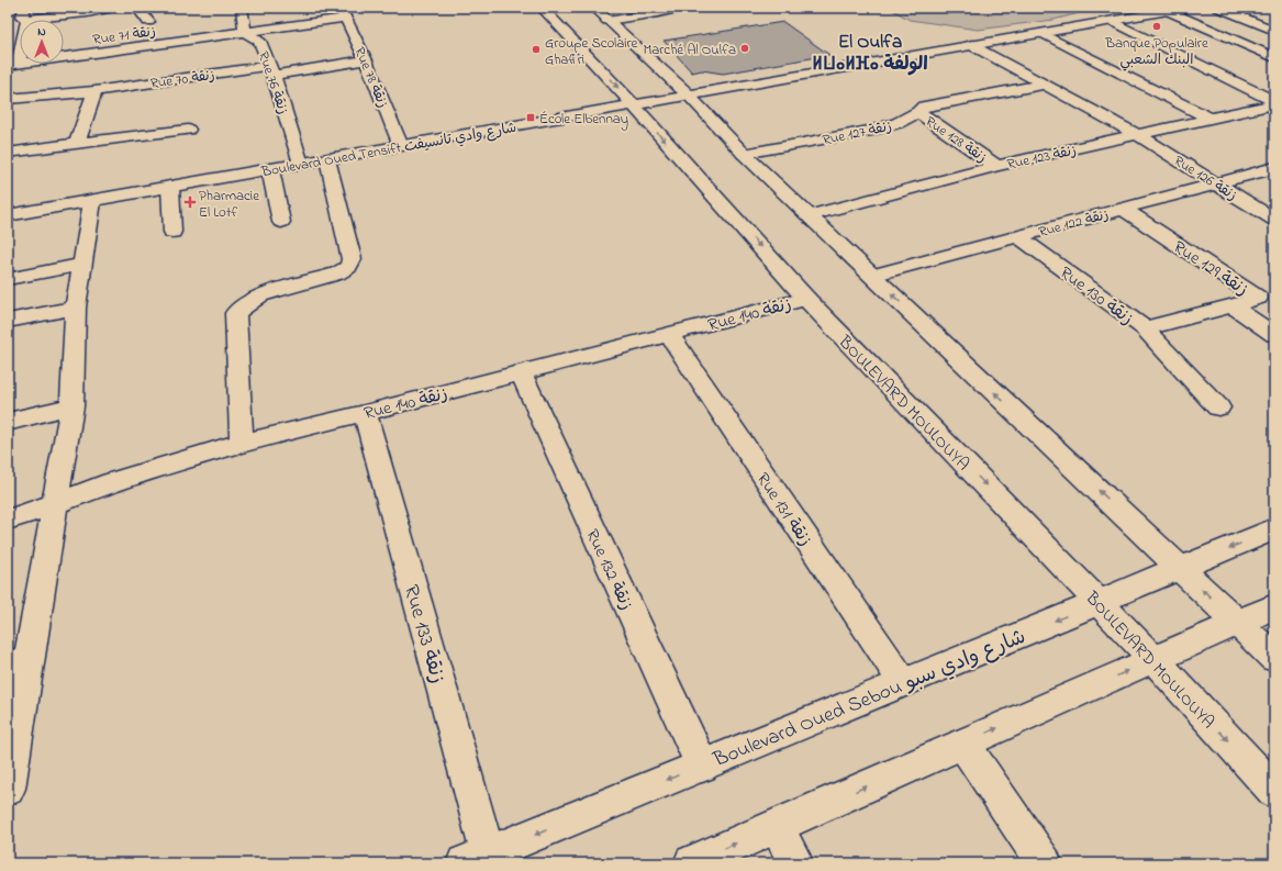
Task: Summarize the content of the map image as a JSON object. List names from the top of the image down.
{
  "streets": {
    "street": [
      "Rue 71 زنقة",
      "Rue 78 زنقة",
      "Rue 70 زنقة",
      "Rue 76 زنقة",
      "Rue 127 زنقة",
      "Rue 128 زنقة",
      "Boulevard Oued Tensift شارع وادي تانسيفت",
      "Rue 123 زنقة",
      "Rue 126 زنقة",
      "Rue 122 زنقة",
      "Rue 129 زنقة",
      "Rue 130 زنقة",
      "Rue 140 زنقة",
      "BOULEVARD MOULOUYA",
      "Rue 131 زنقة",
      "Rue 132 زنقة",
      "Rue 133 زنقة",
      "Boulevard Oued Sebou شارع وادي سبو"
    ]
  },
  "crossings": [
    ["Rue 71 زنقة", "Rue 78 زنقة"],
    ["Rue 71 زنقة", "Rue 76 زنقة"],
    ["Rue 78 زنقة", "Rue 70 زنقة"],
    ["Rue 78 زنقة", "Boulevard Oued Tensift شارع وادي تانسيفت"],
    ["Rue 70 زنقة", "Rue 76 زنقة"],
    ["Rue 76 زنقة", "Boulevard Oued Tensift شارع وادي تانسيفت"],
    ["Rue 127 زنقة", "Rue 128 زنقة"],
    ["Rue 127 زنقة", "Rue 126 زنقة"],
    ["Rue 128 زنقة", "Rue 123 زنقة"],
    ["Boulevard Oued Tensift شارع وادي تانسيفت", "Rue 126 زنقة"],
    ["Boulevard Oued Tensift شارع وادي تانسيفت", "BOULEVARD MOULOUYA"],
    ["Rue 123 زنقة", "Rue 126 زنقة"],
    ["Rue 126 زنقة", "Rue 122 زنقة"],
    ["Rue 122 زنقة", "Rue 129 زنقة"],
    ["Rue 122 زنقة", "Rue 130 زنقة"],
    ["Rue 129 زنقة", "Rue 130 زنقة"],
    ["Rue 140 زنقة", "BOULEVARD MOULOUYA"],
    ["Rue 140 زنقة", "Rue 131 زنقة"],
    ["Rue 140 زنقة", "Rue 132 زنقة"],
    ["Rue 140 زنقة", "Rue 133 زنقة"],
    ["BOULEVARD MOULOUYA", "Boulevard Oued Sebou شارع وادي سبو"],
    ["Rue 131 زنقة", "Boulevard Oued Sebou شارع وادي سبو"],
    ["Rue 132 زنقة", "Boulevard Oued Sebou شارع وادي سبو"],
    ["Rue 133 زنقة", "Boulevard Oued Sebou شارع وادي سبو"]
  ],
  "districts": ["El Oulfa ⵍⵡⴰⵍⴼⴰ الولفة"],
  "places": {
    "other": ["Banque Populaire البنك الشعبي", "Marché Al Oulfa", "Groupe Scolaire Ghafiri"],
    "transit": ["École Elbennay"],
    "health": ["Pharmacie El Lotf"]
  },
  "north": "top"
}
